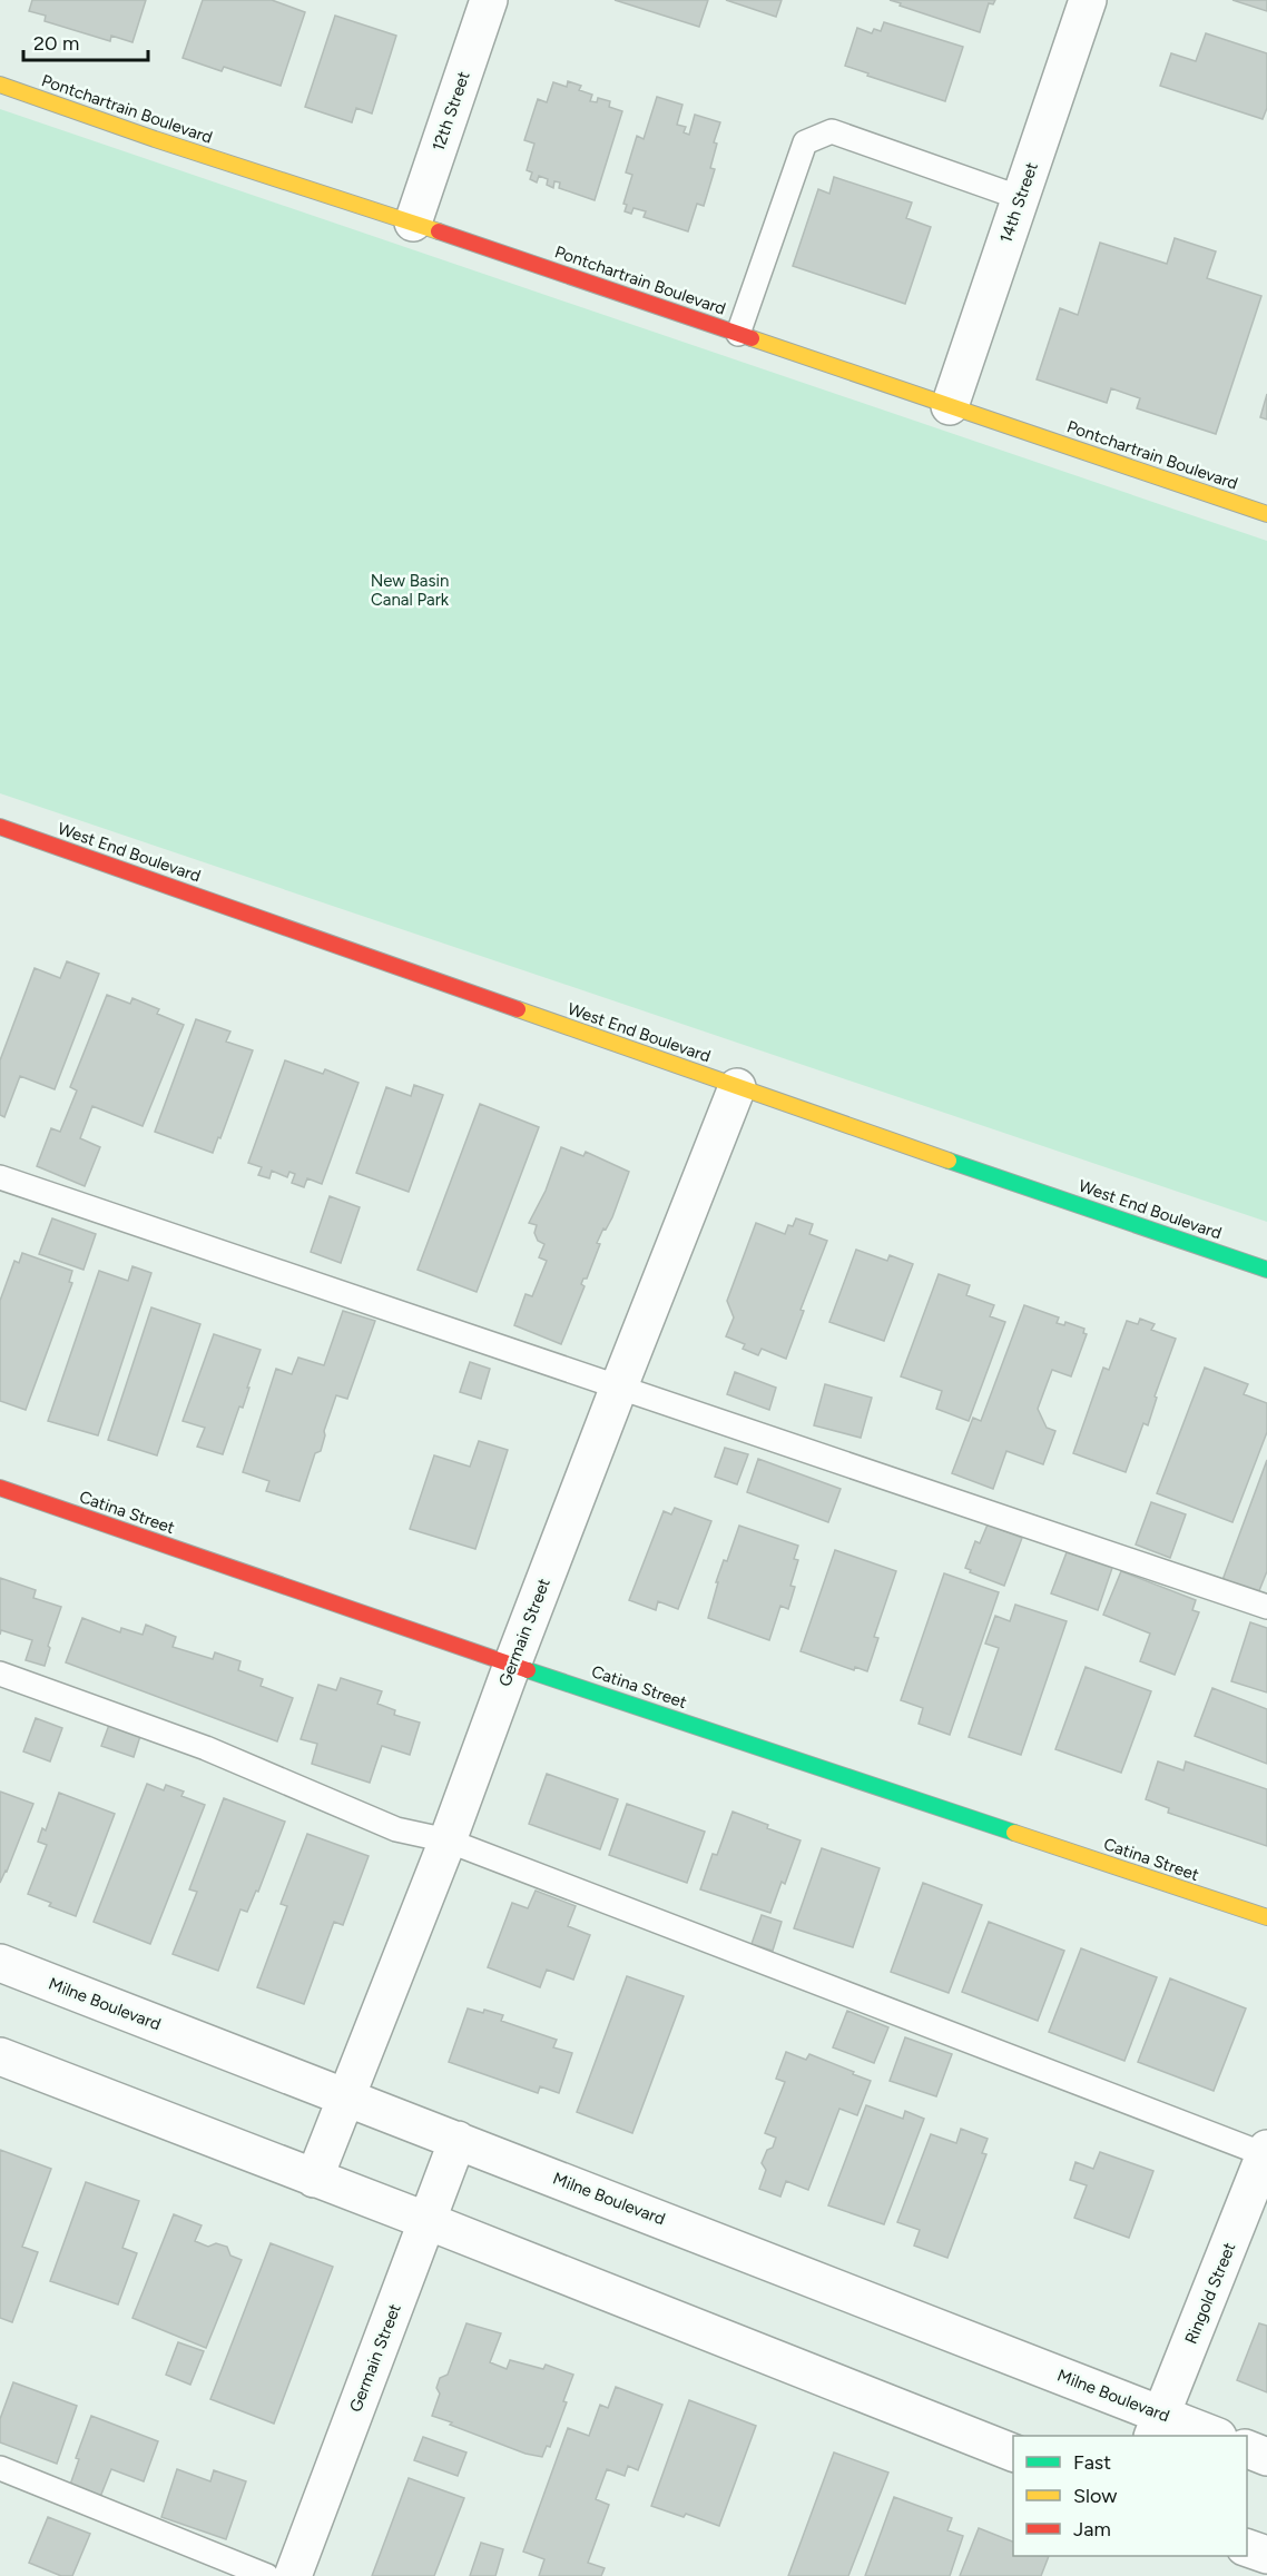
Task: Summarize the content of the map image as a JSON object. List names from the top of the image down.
{
  "streets": {
    "main road": ["Pontchartrain Boulevard", "West End Boulevard", "Catina Street"],
    "street": [
      "12th Street",
      "14th Street",
      "Germain Street",
      "Milne Boulevard",
      "Ringold Street"
    ]
  },
  "crossings": [
    ["Pontchartrain Boulevard", "12th Street"],
    ["Pontchartrain Boulevard", "14th Street"],
    ["West End Boulevard", "Germain Street"],
    ["Catina Street", "Germain Street"],
    ["Germain Street", "Milne Boulevard"],
    ["Milne Boulevard", "Ringold Street"]
  ],
  "parks": ["New Basin Canal Park"],
  "legend": ["Fast", "Slow", "Jam"],
  "scale_bar": "20 m"
}
